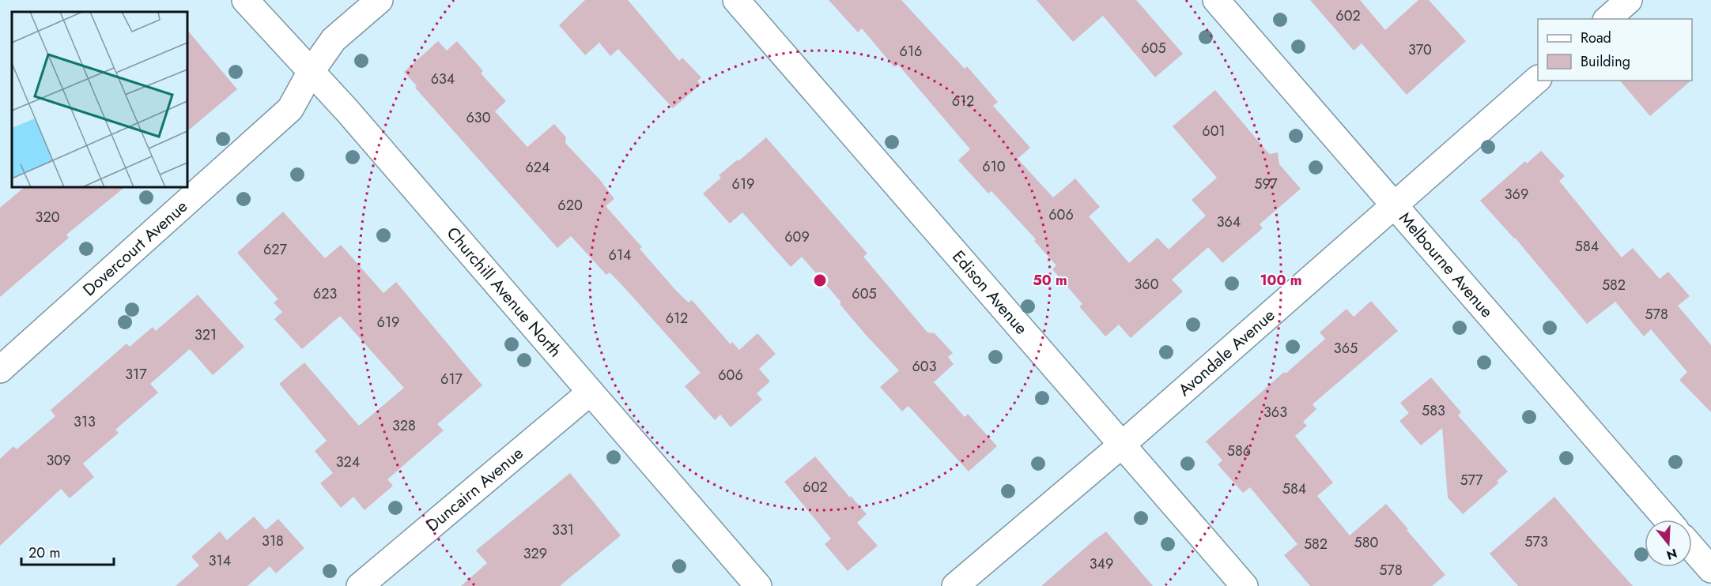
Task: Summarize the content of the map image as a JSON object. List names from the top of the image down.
{
  "streets": {
    "street": [
      "Dovercourt Avenue",
      "Melbourne Avenue",
      "Churchill Avenue North",
      "Edison Avenue",
      "Avondale Avenue",
      "Duncairn Avenue"
    ]
  },
  "crossings": [
    ["Dovercourt Avenue", "Churchill Avenue North"],
    ["Melbourne Avenue", "Avondale Avenue"],
    ["Churchill Avenue North", "Duncairn Avenue"],
    ["Edison Avenue", "Avondale Avenue"]
  ],
  "house_numbers": [
    "602",
    "605",
    "370",
    "616",
    "634",
    "612",
    "630",
    "601",
    "610",
    "624",
    "619",
    "597",
    "369",
    "620",
    "606",
    "320",
    "364",
    "609",
    "584",
    "627",
    "614",
    "360",
    "582",
    "623",
    "605",
    "578",
    "612",
    "619",
    "321",
    "365",
    "603",
    "317",
    "606",
    "617",
    "583",
    "363",
    "313",
    "328",
    "586",
    "309",
    "324",
    "577",
    "602",
    "584",
    "331",
    "318",
    "573",
    "580",
    "582",
    "329",
    "314",
    "349",
    "578"
  ],
  "legend": ["Road", "Building"],
  "scale_bar": "20 m",
  "north": "bottom",
  "rings": ["50 m", "100 m"]
}
